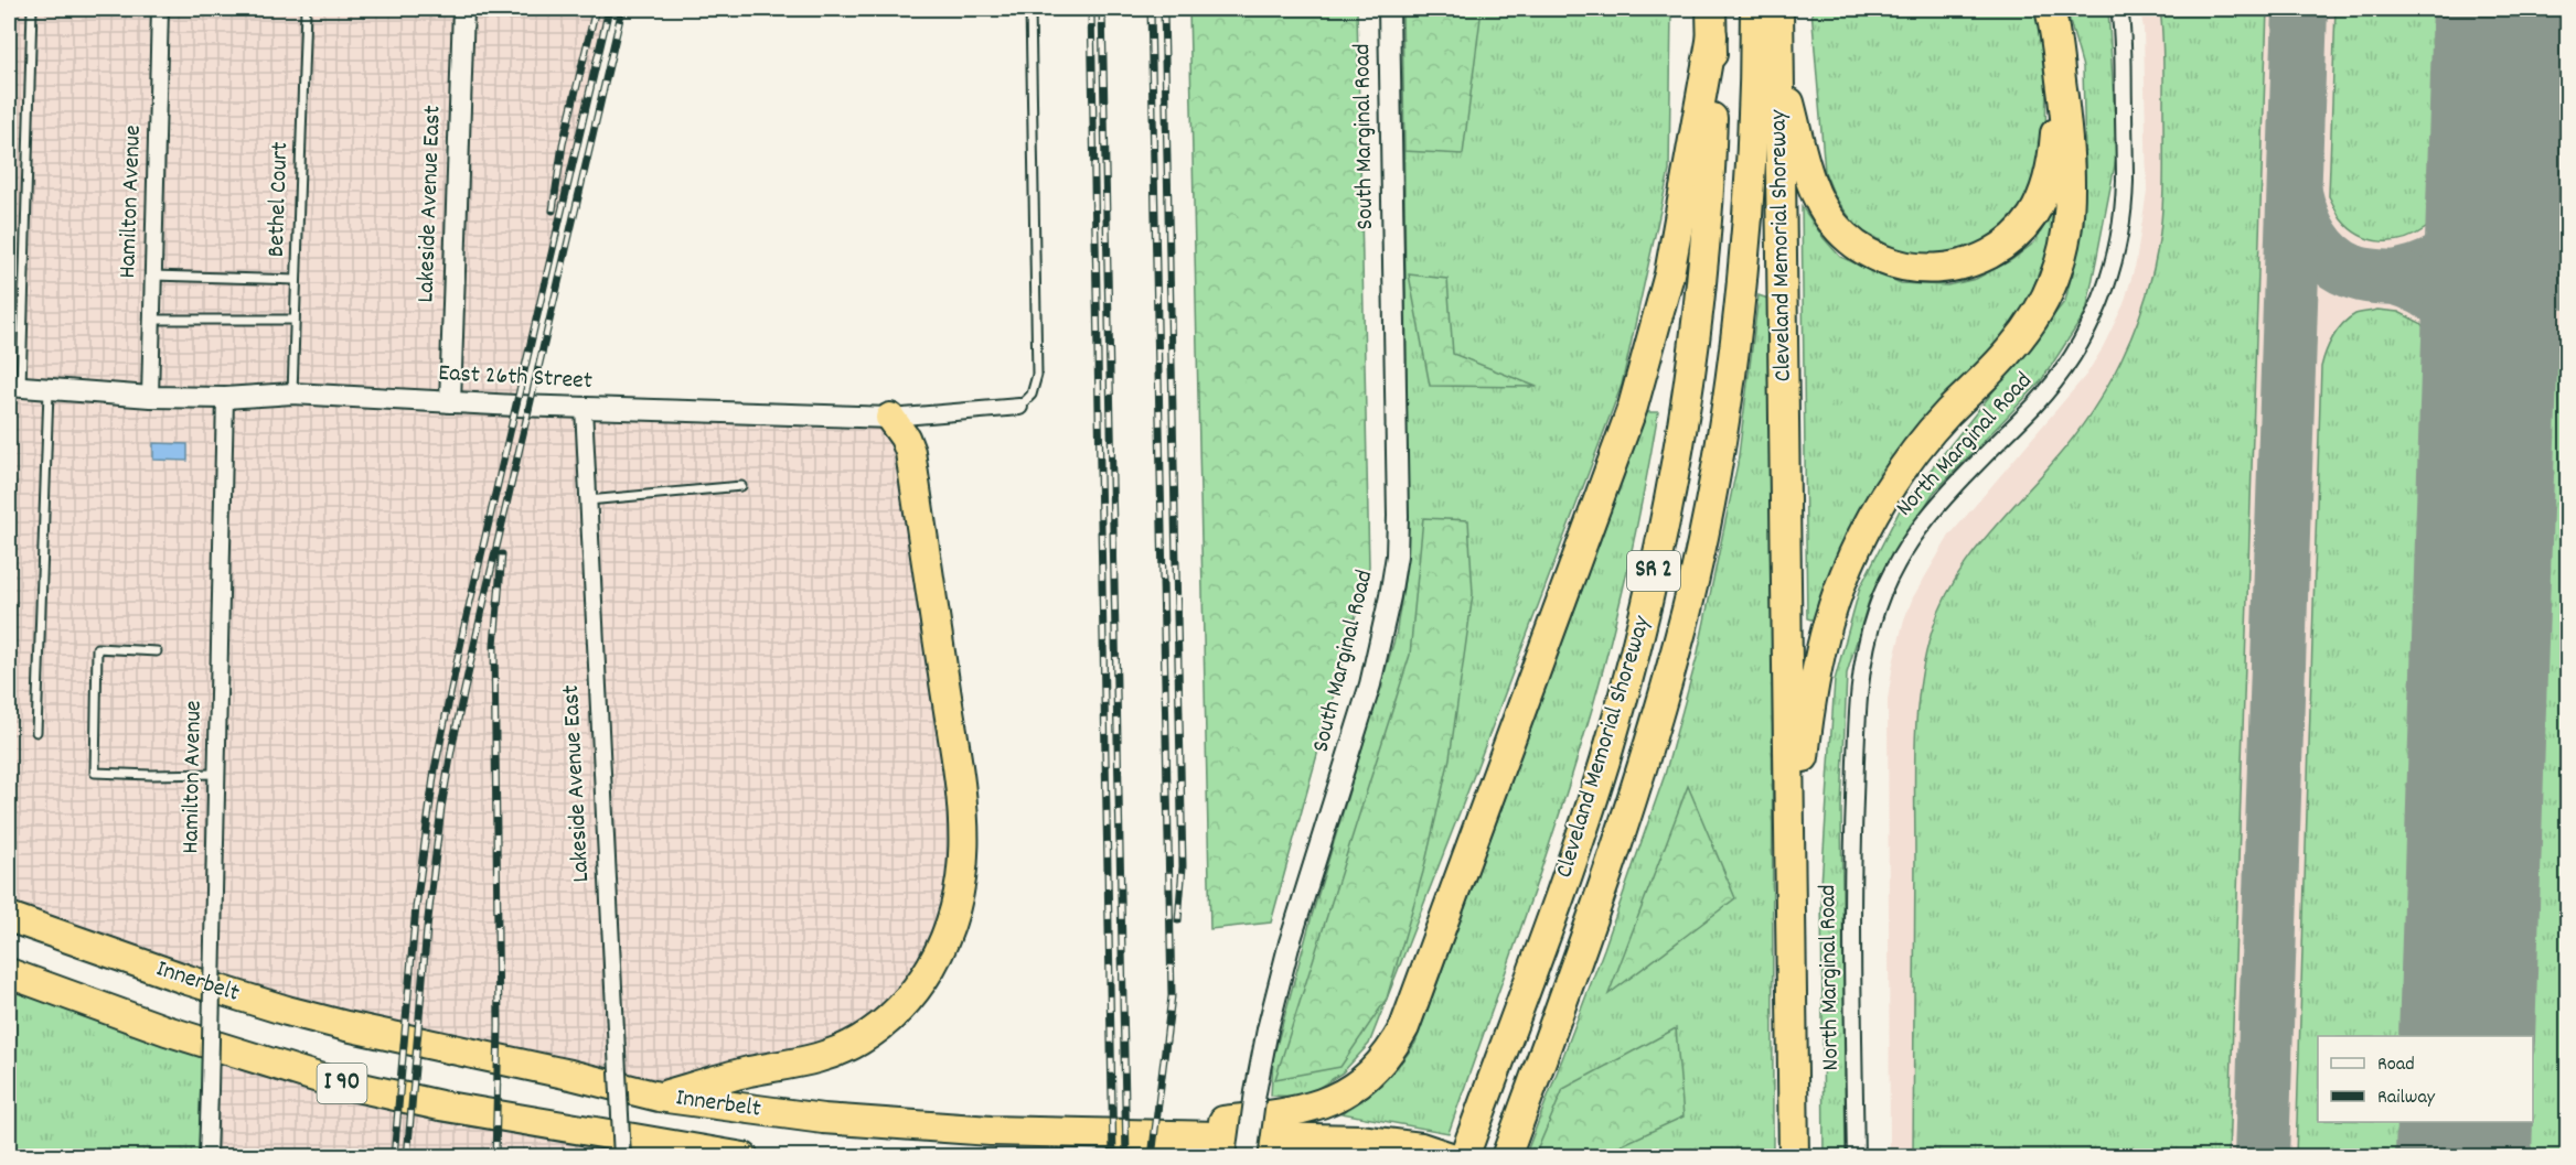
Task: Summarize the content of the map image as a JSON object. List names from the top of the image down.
{
  "streets": {
    "highway": [
      "Cleveland Memorial Shoreway",
      "SR 2",
      "Innerbelt",
      "I 90"
    ],
    "street": [
      "South Marginal Road",
      "Hamilton Avenue",
      "Lakeside Avenue East",
      "East 26th Street",
      "North Marginal Road"
    ],
    "lane": ["Bethel Court"]
  },
  "crossings": [
    ["Bethel Court", "East 26th Street"],
    ["Hamilton Avenue", "East 26th Street"],
    ["Lakeside Avenue East", "East 26th Street"]
  ],
  "legend": ["Road", "Railway"]
}
